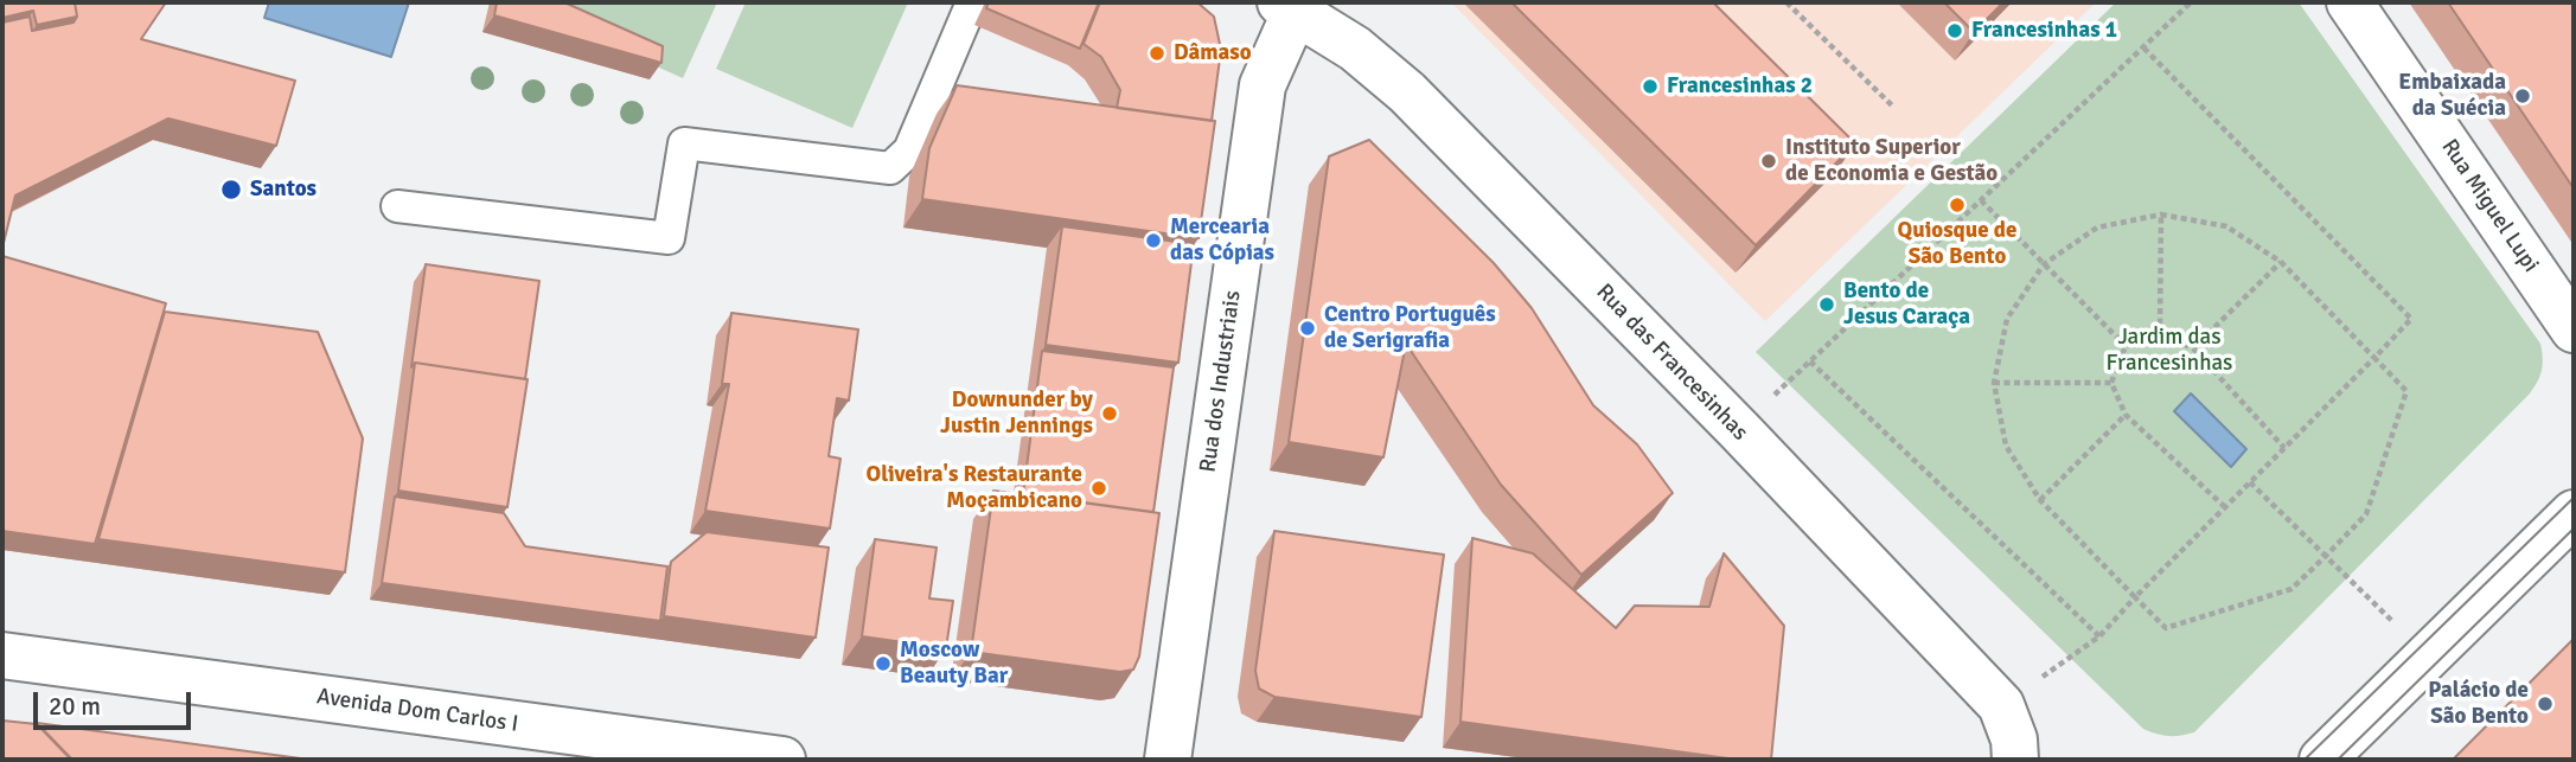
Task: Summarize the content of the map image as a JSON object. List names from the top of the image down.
{
  "streets": {
    "street": [
      "Rua Miguel Lupi",
      "Rua das Francesinhas",
      "Rua dos Industriais",
      "Avenida Dom Carlos I"
    ]
  },
  "crossings": [
    ["Rua das Francesinhas", "Rua dos Industriais"]
  ],
  "parks": ["Jardim das Francesinhas"],
  "places": [
    "Francesinhas 1",
    "Dâmaso",
    "Francesinhas 2",
    "Embaixada da Suécia",
    "Instituto Superior de Economia e Gestão",
    "Santos",
    "Quiosque de São Bento",
    "Mercearia das Cópias",
    "Bento de Jesus Caraça",
    "Centro Português de Serigrafia",
    "Downunder by Justin Jennings",
    "Oliveira's Restaurante Moçambicano",
    "Moscow Beauty Bar",
    "Palácio de São Bento"
  ],
  "scale_bar": "20 m"
}
